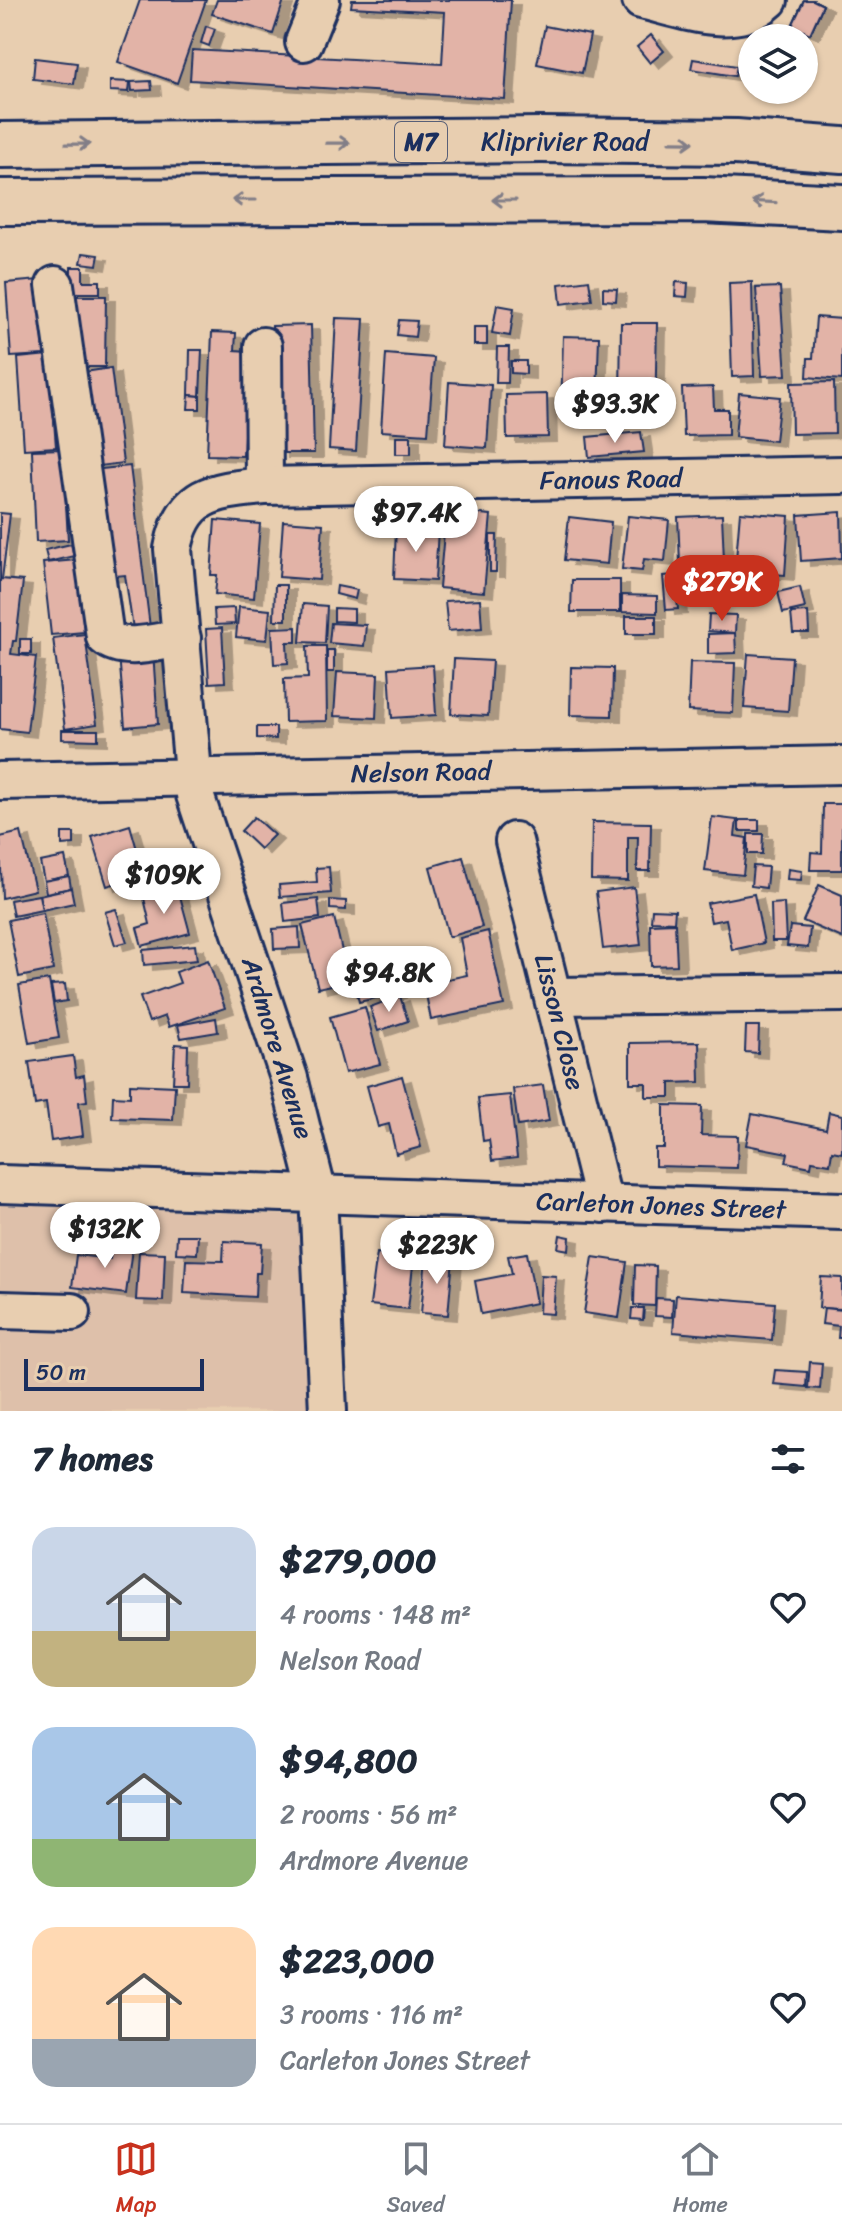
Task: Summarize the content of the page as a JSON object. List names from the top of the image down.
{
  "streets": {
    "main road": ["Kliprivier Road", "M7"],
    "street": [
      "Fanous Road",
      "Nelson Road",
      "Lisson Close",
      "Ardmore Avenue",
      "Carleton Jones Street"
    ]
  },
  "crossings": [
    ["Fanous Road", "Ardmore Avenue"],
    ["Nelson Road", "Ardmore Avenue"],
    ["Lisson Close", "Carleton Jones Street"],
    ["Ardmore Avenue", "Carleton Jones Street"]
  ],
  "scale_bar": "50 m",
  "page": {
    "price": [
      "$93.3K",
      "$97.4K",
      "$279K",
      "$109K",
      "$94.8K",
      "$132K",
      "$223K"
    ],
    "scale": "50 m",
    "heading": "7 homes",
    "list": [
      {
        "name": "$279,000",
        "note": "4 rooms · 148 m² · Nelson Road"
      },
      {
        "name": "$94,800",
        "note": "2 rooms · 56 m² · Ardmore Avenue"
      },
      {
        "name": "$223,000",
        "note": "3 rooms · 116 m² · Carleton Jones Street"
      }
    ],
    "tabs": ["Map", "Saved", "Home"]
  }
}
